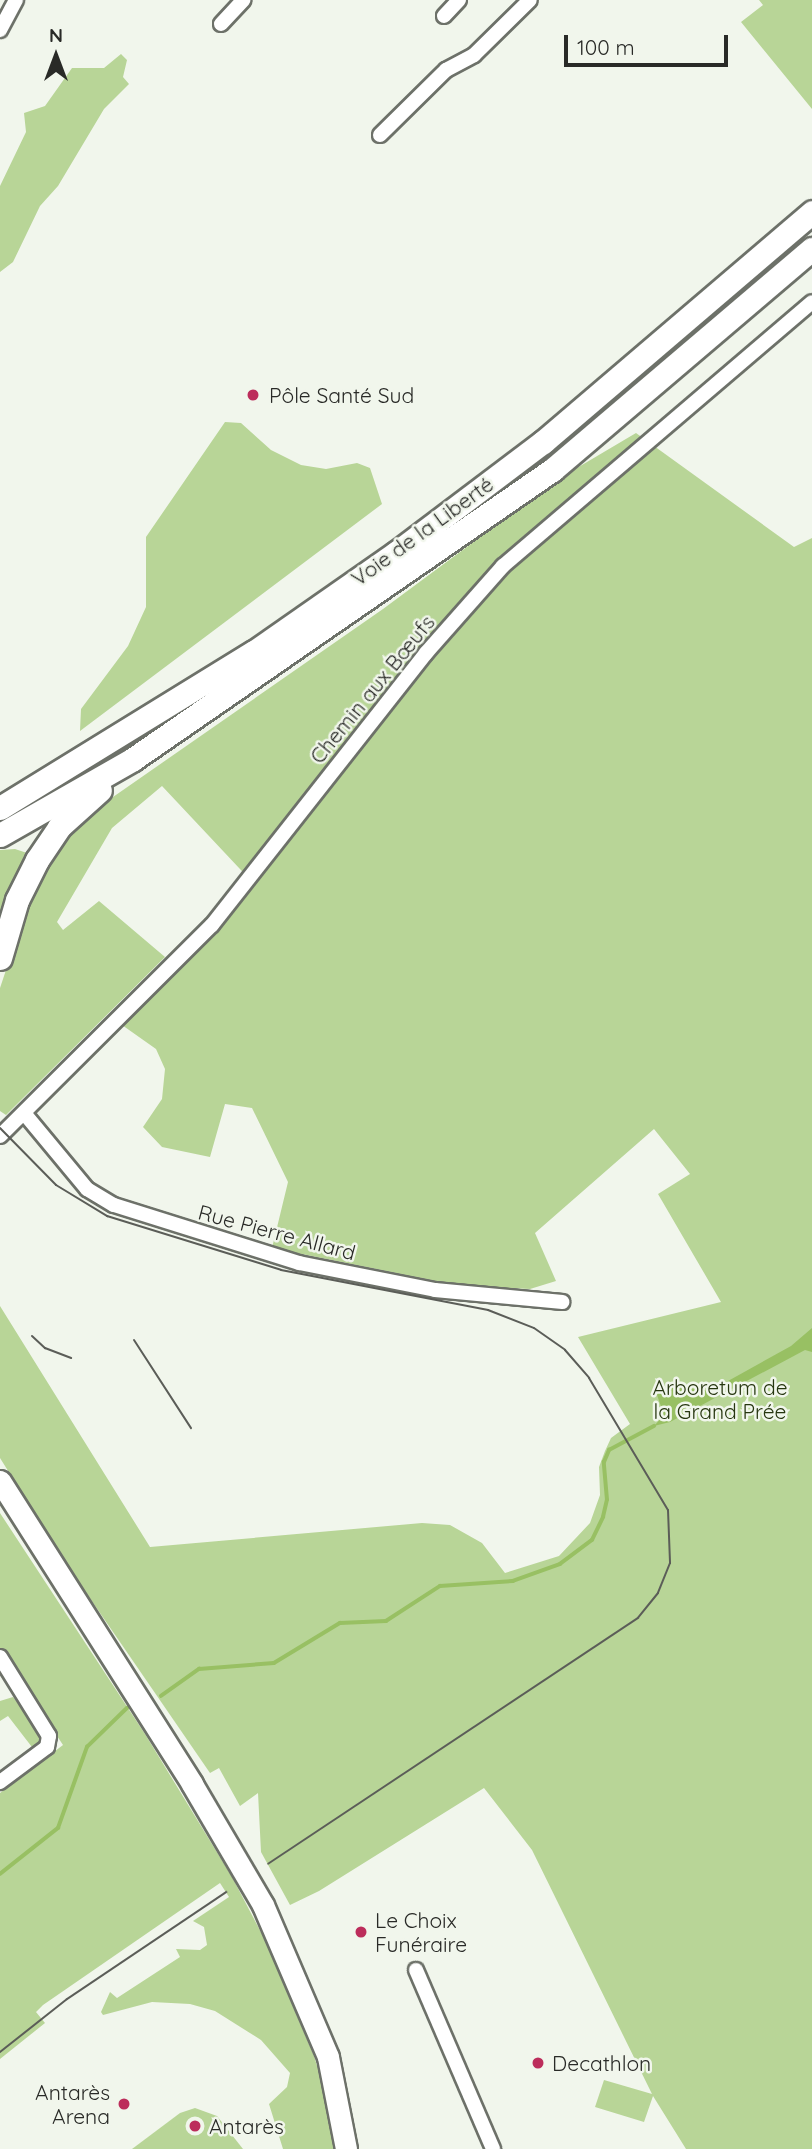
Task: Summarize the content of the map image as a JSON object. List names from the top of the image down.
{
  "streets": {
    "highway": ["Voie de la Liberté"],
    "street": ["Chemin aux Bœufs", "Rue Pierre Allard"]
  },
  "crossings": [
    ["Chemin aux Bœufs", "Rue Pierre Allard"]
  ],
  "parks": ["Arboretum de la Grand Prée"],
  "places": [
    "Pôle Santé Sud",
    "Le Choix Funéraire",
    "Decathlon",
    "Antarès Arena",
    "Antarès"
  ],
  "scale_bar": "100 m",
  "north": "top"
}
